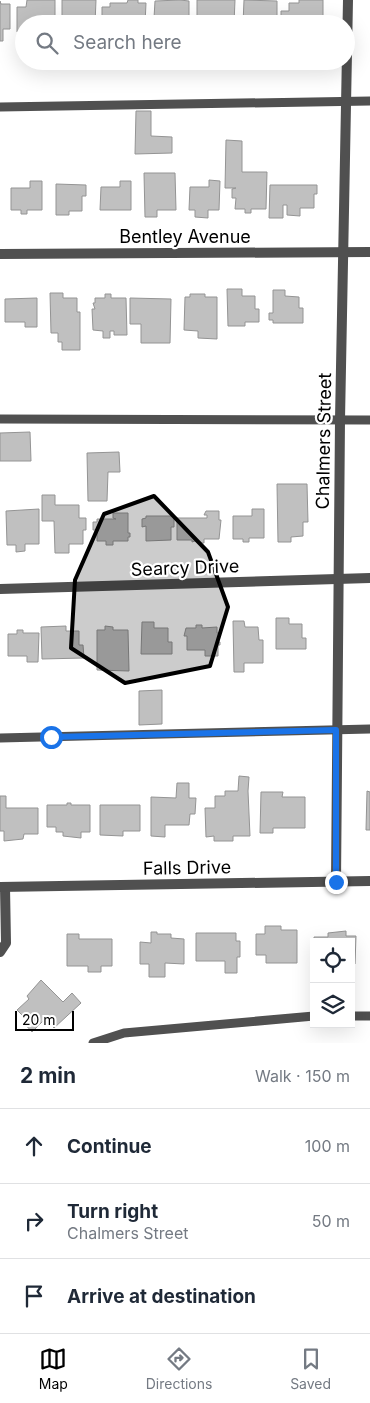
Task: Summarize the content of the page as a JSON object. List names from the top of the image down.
{
  "streets": {
    "street": [
      "Bentley Avenue",
      "Chalmers Street",
      "Searcy Drive",
      "Falls Drive"
    ]
  },
  "crossings": [
    ["Bentley Avenue", "Chalmers Street"],
    ["Chalmers Street", "Searcy Drive"],
    ["Chalmers Street", "Falls Drive"]
  ],
  "scale_bar": "20 m",
  "page": {
    "search": "Search here",
    "scale": "20 m",
    "heading": ["2 min", "Walk · 150 m"],
    "list": [
      ["Continue", "100 m"],
      ["Turn right", "Chalmers Street", "50 m"],
      "Arrive at destination"
    ],
    "nav": ["Map", "Directions", "Saved"]
  }
}
